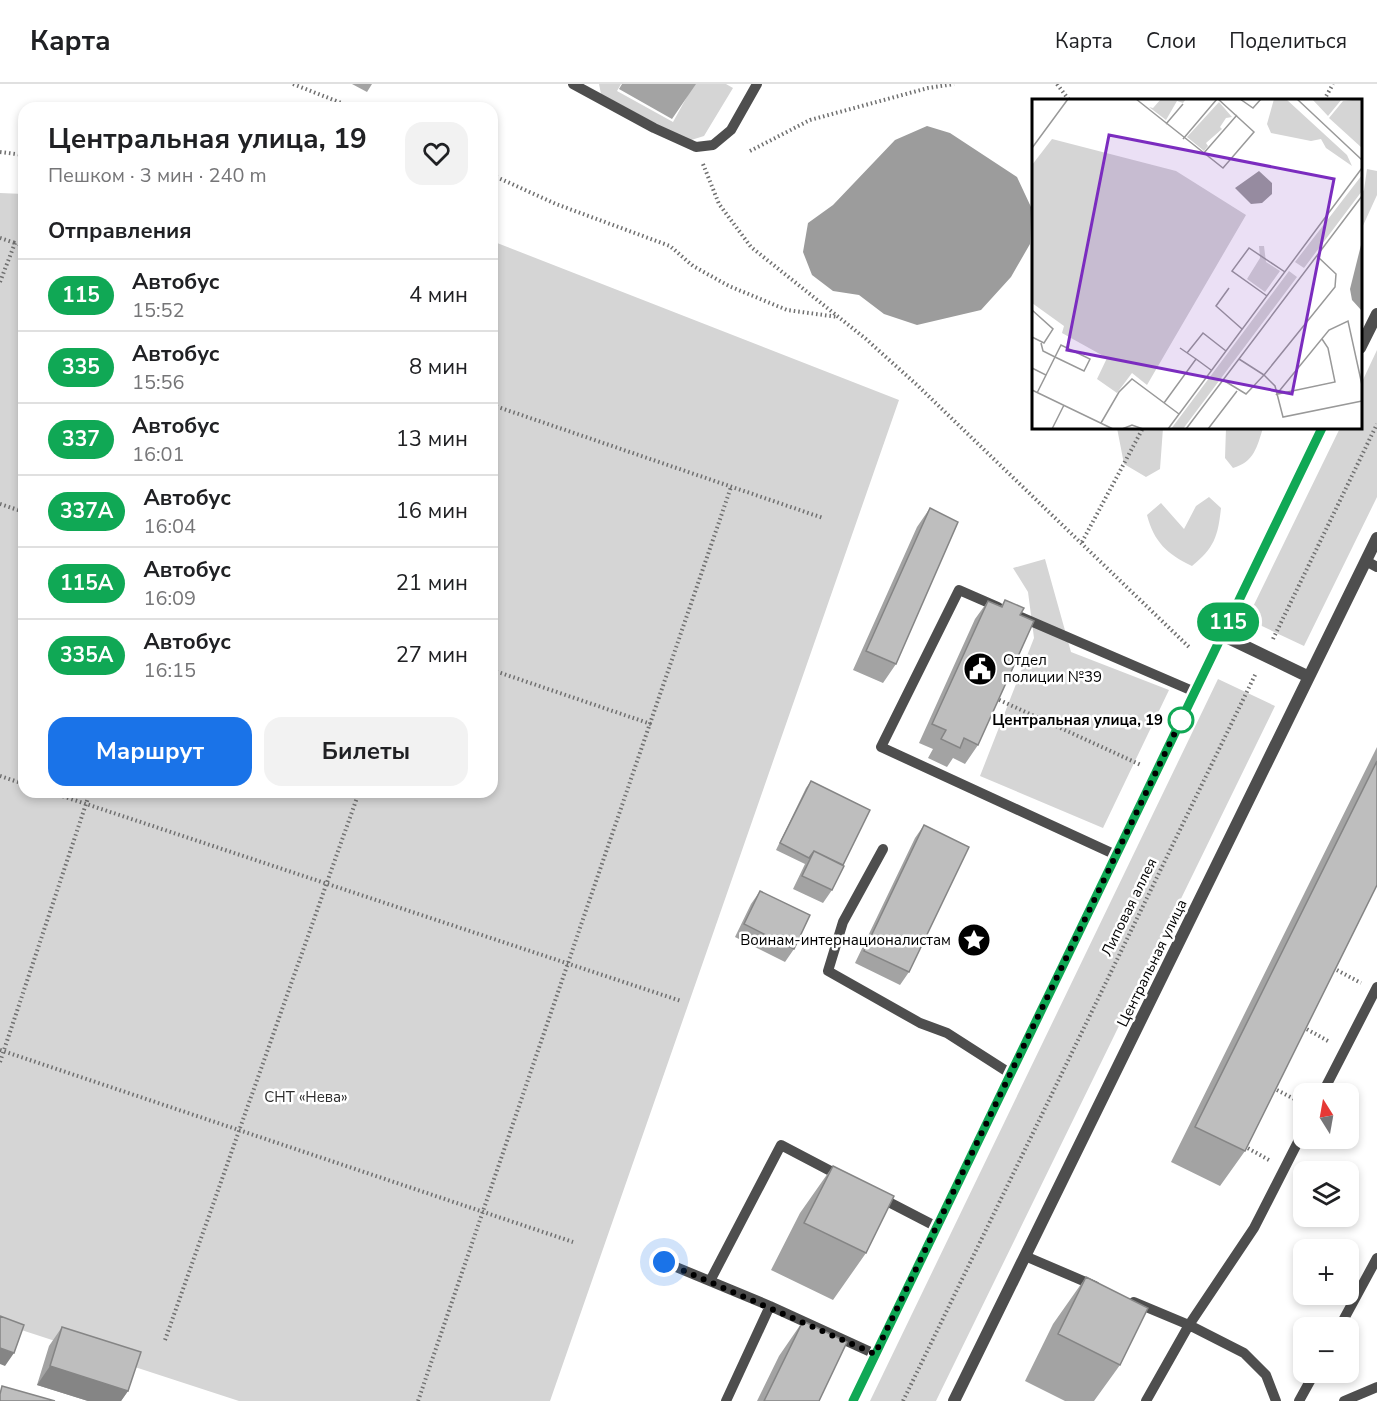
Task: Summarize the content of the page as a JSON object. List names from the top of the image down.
{
  "streets": {
    "street": ["Центральная улица"],
    "path": ["Липовая аллея"]
  },
  "parks": ["СНТ «Нева»"],
  "places": {
    "public building": ["Отдел полиции №39"],
    "other": ["Центральная улица, 19"],
    "place": ["Воинам-интернационалистам"]
  },
  "lines": ["bus line 115"],
  "north": "top",
  "page": {
    "header": "Карта",
    "nav": ["Карта", "Слои", "Поделиться"],
    "on_map": "115",
    "heading": [
      ["Центральная улица, 19", "Пешком · 3 мин · 240 m"],
      "Отправления"
    ],
    "list": [
      {
        "mark": "115",
        "name": "Автобус",
        "note": "15:52",
        "value": "4 мин"
      },
      {
        "mark": "335",
        "name": "Автобус",
        "note": "15:56",
        "value": "8 мин"
      },
      {
        "mark": "337",
        "name": "Автобус",
        "note": "16:01",
        "value": "13 мин"
      },
      {
        "mark": "337А",
        "name": "Автобус",
        "note": "16:04",
        "value": "16 мин"
      },
      {
        "mark": "115А",
        "name": "Автобус",
        "note": "16:09",
        "value": "21 мин"
      },
      {
        "mark": "335А",
        "name": "Автобус",
        "note": "16:15",
        "value": "27 мин"
      }
    ],
    "buttons": ["Маршрут", "Билеты"],
    "map_buttons": ["+", "−"]
  }
}
